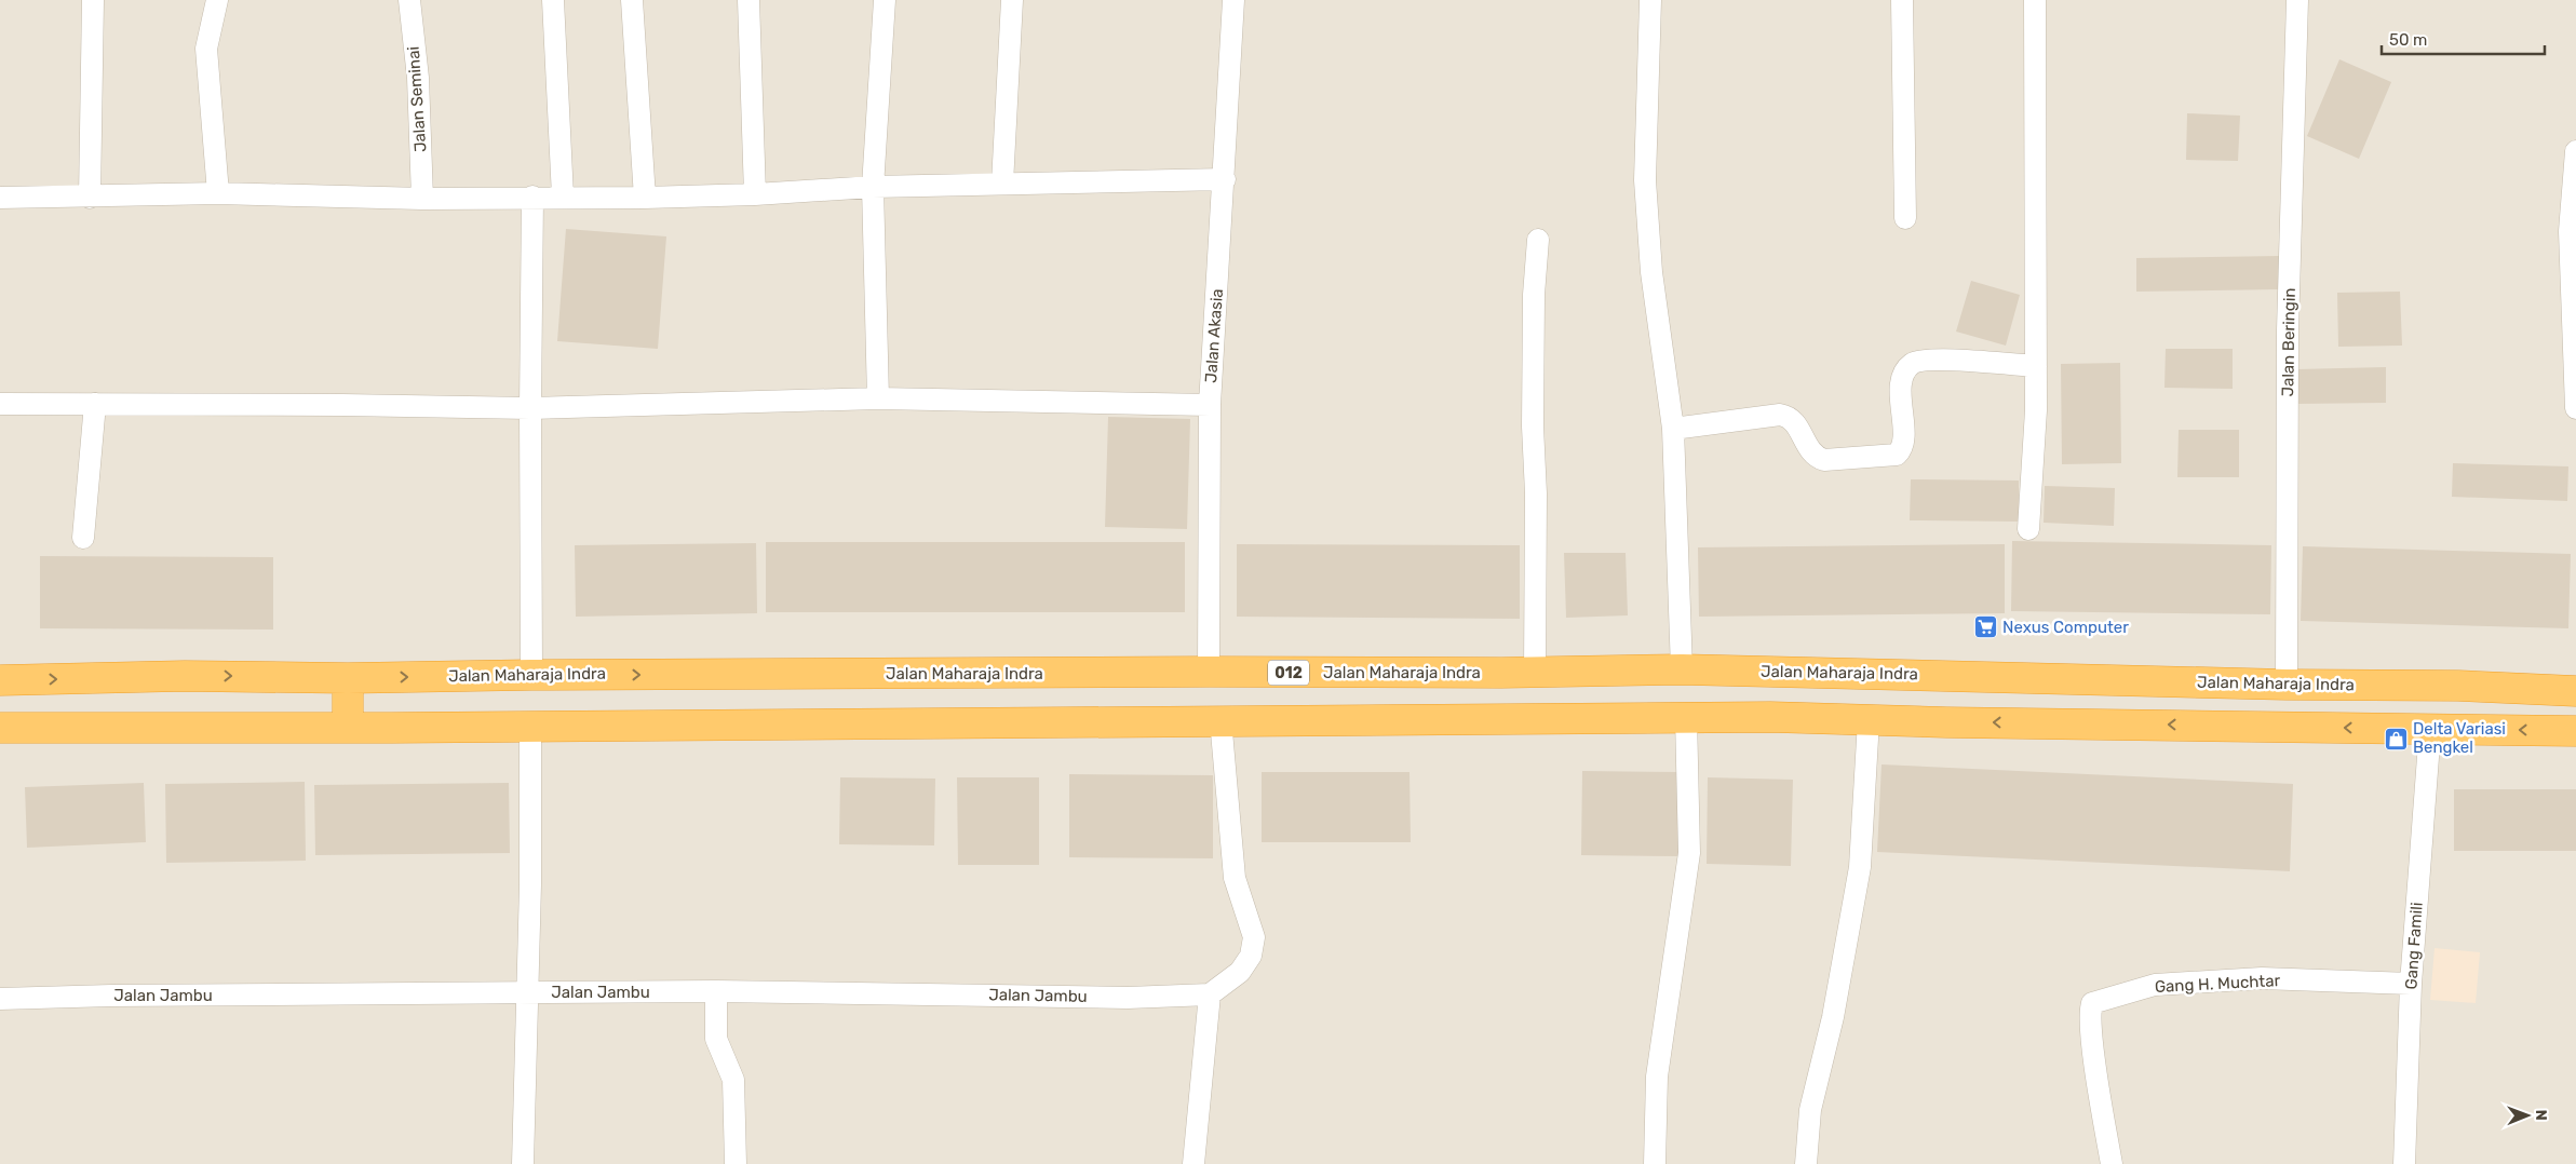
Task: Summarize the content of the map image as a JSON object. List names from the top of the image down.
{
  "streets": {
    "highway": ["012", "Jalan Maharaja Indra"],
    "street": [
      "Jalan Seminai",
      "Jalan Akasia",
      "Jalan Beringin",
      "Gang Famili",
      "Gang H. Muchtar",
      "Jalan Jambu"
    ]
  },
  "crossings": [
    ["Jalan Akasia", "Jalan Maharaja Indra"],
    ["Jalan Beringin", "Jalan Maharaja Indra"],
    ["Gang Famili", "Gang H. Muchtar"]
  ],
  "places": {
    "supermarket": ["Nexus Computer"],
    "shop": ["Delta Variasi Bengkel"]
  },
  "scale_bar": "50 m",
  "north": "right"
}
